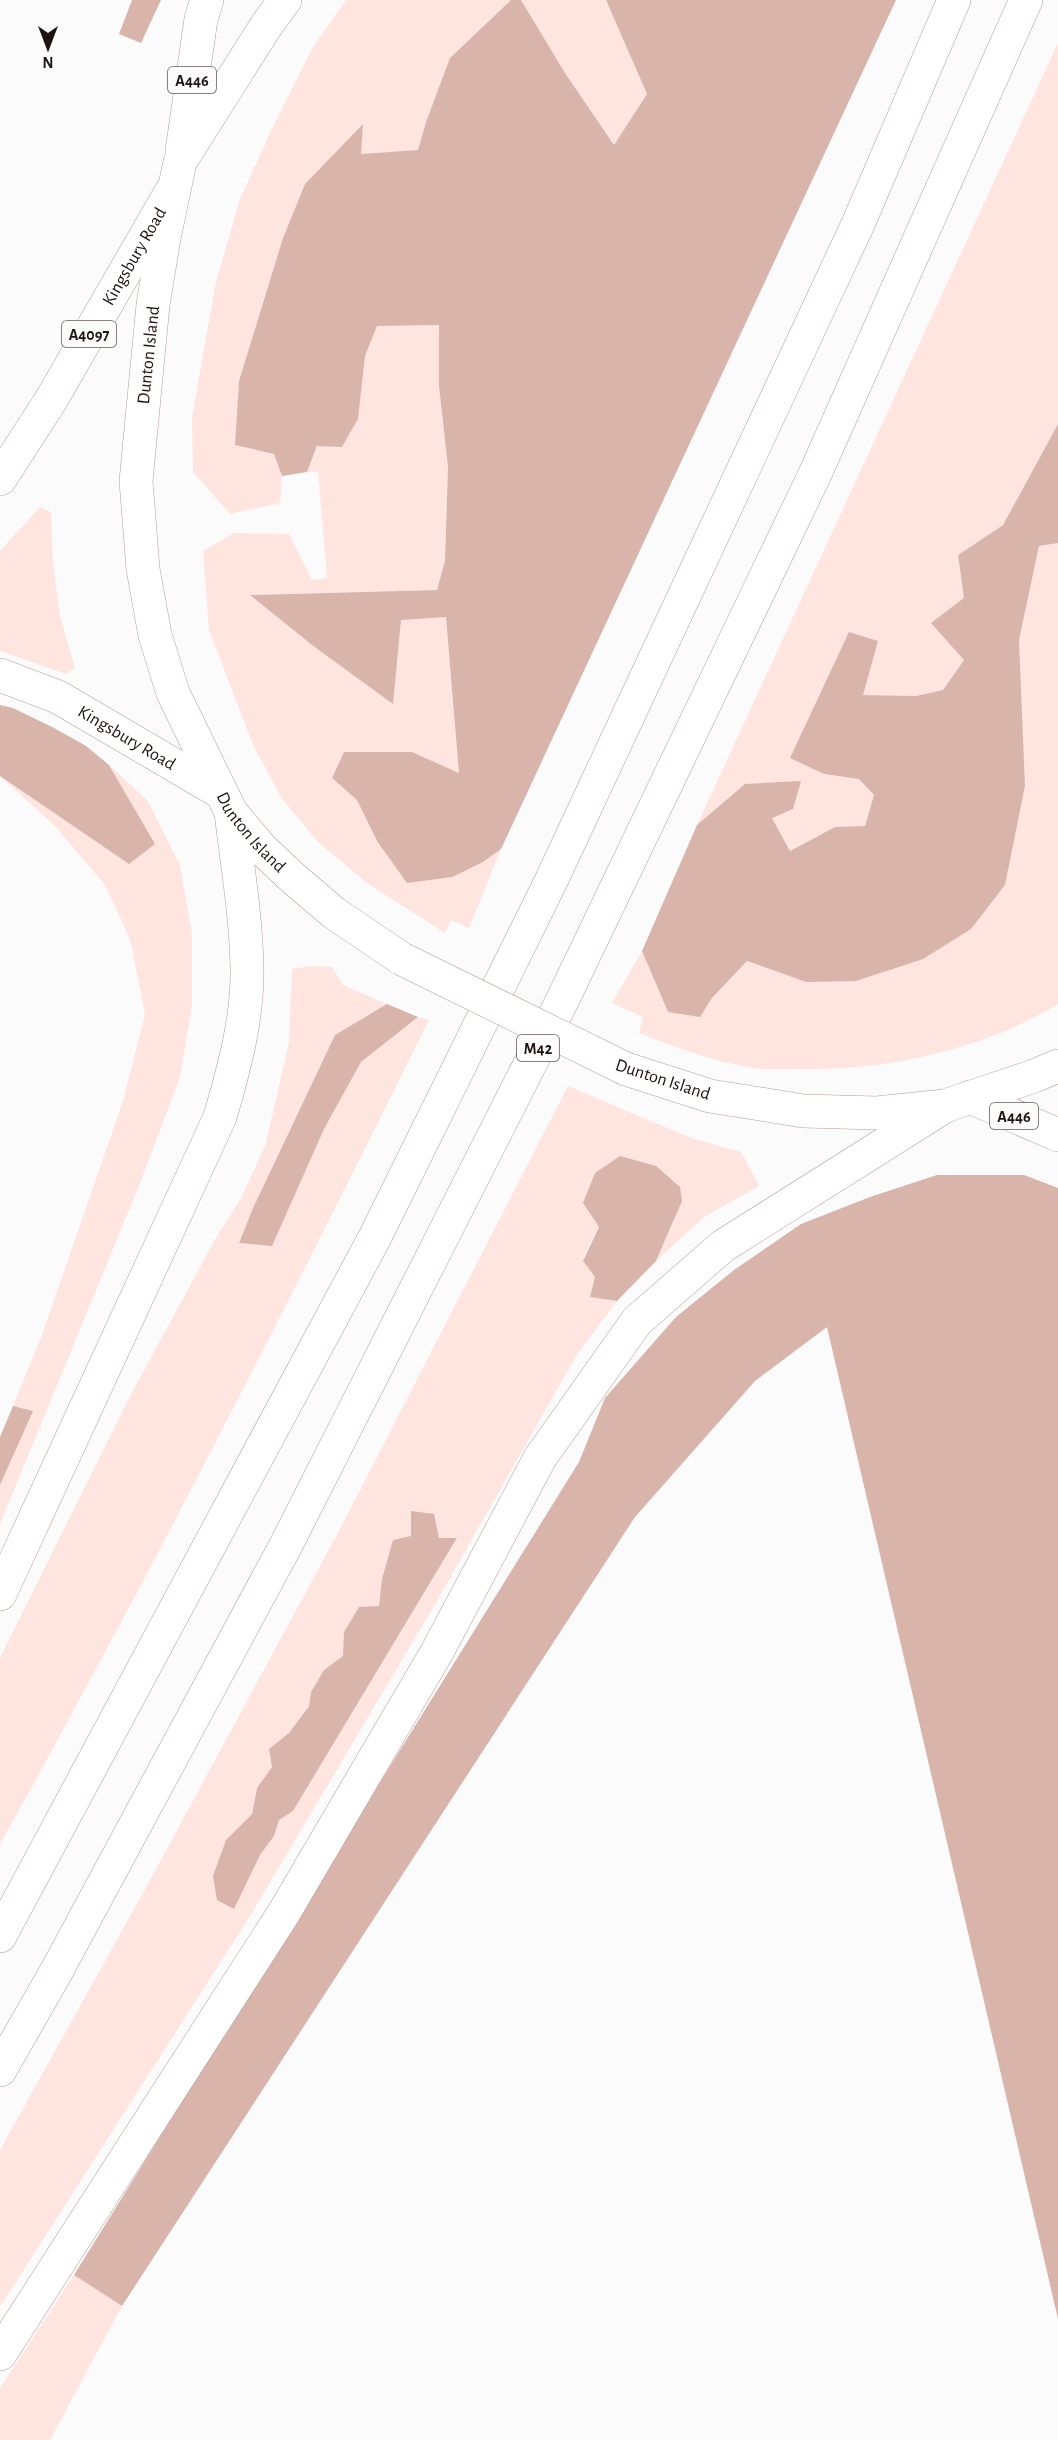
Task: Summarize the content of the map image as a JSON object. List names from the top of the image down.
{
  "streets": {
    "main road": [
      "A446",
      "Kingsbury Road",
      "A4097",
      "Dunton Island",
      "M42"
    ]
  },
  "crossings": [
    ["A446", "Kingsbury Road"],
    ["A446", "Dunton Island"],
    ["Kingsbury Road", "Dunton Island"]
  ],
  "north": "bottom"
}
